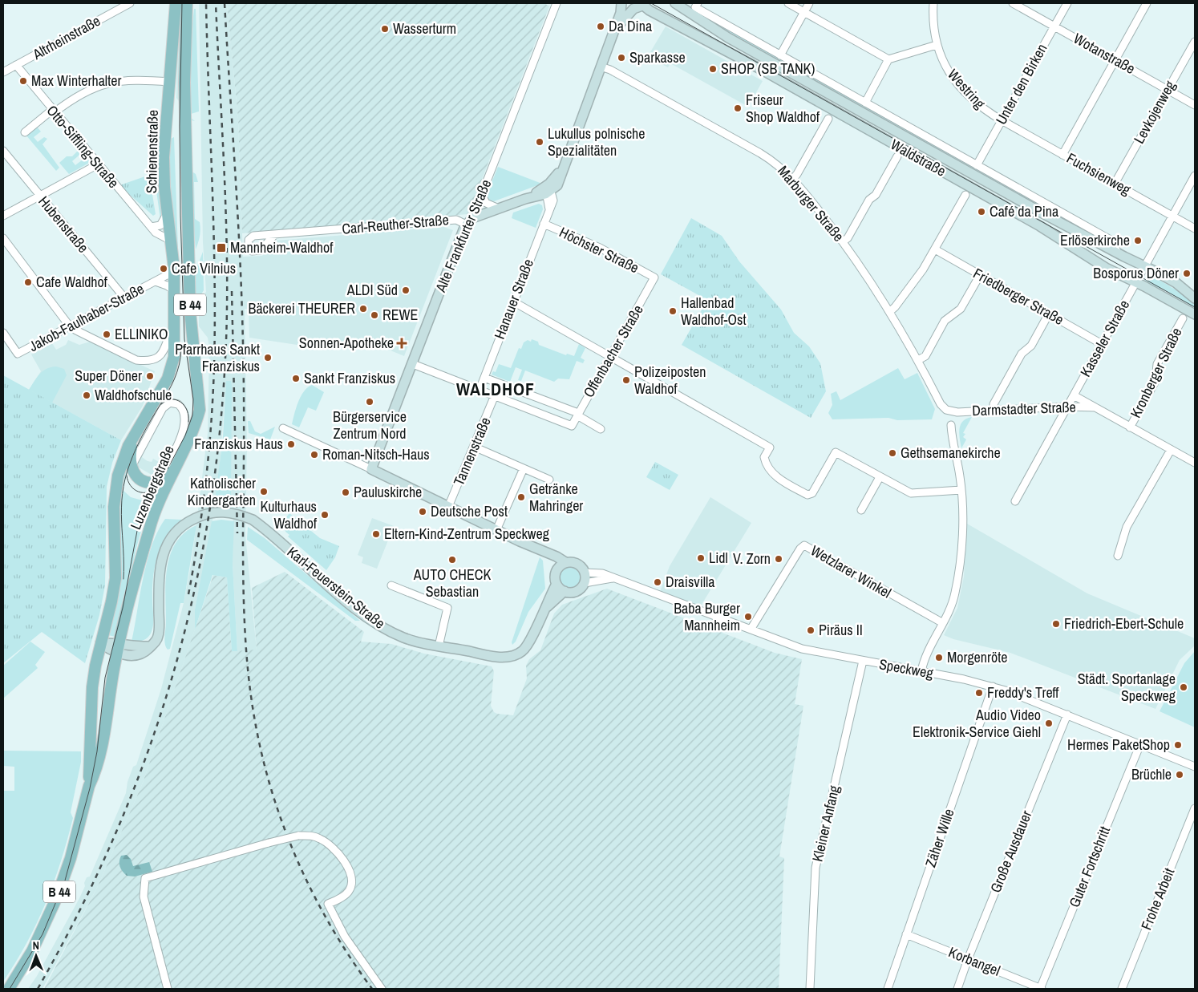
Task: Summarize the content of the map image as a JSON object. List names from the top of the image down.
{
  "streets": {
    "main road": ["Schienenstraße", "B 44", "Luzenbergstraße"],
    "street": [
      "Altrheinstraße",
      "Wotanstraße",
      "Unter den Birken",
      "Westring",
      "Levkojenweg",
      "Otto-Siffling-Straße",
      "Waldstraße",
      "Fuchsienweg",
      "Marburger Straße",
      "Hubenstraße",
      "Carl-Reuther-Straße",
      "Alte Frankfurter Straße",
      "Höchster Straße",
      "Friedberger Straße",
      "Hanauer Straße",
      "Jakob-Faulhaber-Straße",
      "Kasseler Straße",
      "Offenbacher Straße",
      "Kronberger Straße",
      "Darmstadter Straße",
      "Tannenstraße",
      "Wetzlarer Winkel",
      "Karl-Feuerstein-Straße",
      "Speckweg",
      "Kleiner Anfang",
      "Zäher Wille",
      "Große Ausdauer",
      "Guter Fortschritt",
      "Frohe Arbeit",
      "Korbangel"
    ]
  },
  "crossings": [
    ["Altrheinstraße", "Otto-Siffling-Straße"],
    ["Wotanstraße", "Unter den Birken"],
    ["Wotanstraße", "Levkojenweg"],
    ["Unter den Birken", "Westring"],
    ["Unter den Birken", "Waldstraße"],
    ["Unter den Birken", "Fuchsienweg"],
    ["Westring", "Fuchsienweg"],
    ["Levkojenweg", "Fuchsienweg"],
    ["Otto-Siffling-Straße", "Schienenstraße"],
    ["Schienenstraße", "Jakob-Faulhaber-Straße"],
    ["Schienenstraße", "Luzenbergstraße"],
    ["Waldstraße", "Kasseler Straße"],
    ["Fuchsienweg", "Kasseler Straße"],
    ["Marburger Straße", "Darmstadter Straße"],
    ["Hubenstraße", "Jakob-Faulhaber-Straße"],
    ["Carl-Reuther-Straße", "Alte Frankfurter Straße"],
    ["Höchster Straße", "Hanauer Straße"],
    ["Höchster Straße", "Offenbacher Straße"],
    ["Friedberger Straße", "Kasseler Straße"],
    ["B 44", "Luzenbergstraße"],
    ["Kasseler Straße", "Darmstadter Straße"],
    ["Offenbacher Straße", "Tannenstraße"],
    ["Kronberger Straße", "Darmstadter Straße"],
    ["Luzenbergstraße", "Karl-Feuerstein-Straße"],
    ["Wetzlarer Winkel", "Speckweg"],
    ["Karl-Feuerstein-Straße", "Speckweg"],
    ["Speckweg", "Kleiner Anfang"],
    ["Speckweg", "Zäher Wille"],
    ["Speckweg", "Große Ausdauer"],
    ["Speckweg", "Guter Fortschritt"],
    ["Zäher Wille", "Korbangel"],
    ["Große Ausdauer", "Korbangel"],
    ["Guter Fortschritt", "Korbangel"]
  ],
  "districts": ["WALDHOF"],
  "places": {
    "other": [
      "Da Dina",
      "Wasserturm",
      "Sparkasse",
      "SHOP (SB TANK)",
      "Max Winterhalter",
      "Friseur Shop Waldhof",
      "Lukullus polnische Spezialitäten",
      "Café da Pina",
      "Erlöserkirche",
      "Cafe Vilnius",
      "Bosporus Döner",
      "Cafe Waldhof",
      "ALDI Süd",
      "Bäckerei THEURER",
      "Hallenbad Waldhof-Ost",
      "REWE",
      "ELLINIKO",
      "Pfarrhaus Sankt Franziskus",
      "Super Döner",
      "Sankt Franziskus",
      "Polizeiposten Waldhof",
      "Waldhofschule",
      "Bürgerservice Zentrum Nord",
      "Franziskus Haus",
      "Gethsemanekirche",
      "Roman-Nitsch-Haus",
      "Katholischer Kindergarten",
      "Pauluskirche",
      "Getränke Mahringer",
      "Deutsche Post",
      "Kulturhaus Waldhof",
      "Eltern-Kind-Zentrum Speckweg",
      "Lidl",
      "V. Zorn",
      "AUTO CHECK Sebastian",
      "Draisvilla",
      "Baba Burger Mannheim",
      "Friedrich-Ebert-Schule",
      "Piräus II",
      "Morgenröte",
      "Städt. Sportanlage Speckweg",
      "Freddy's Treff",
      "Audio Video Elektronik-Service Giehl",
      "Hermes PaketShop",
      "Brüchle"
    ],
    "transit": ["Mannheim-Waldhof"],
    "health": ["Sonnen-Apotheke"]
  },
  "north": "top"
}
